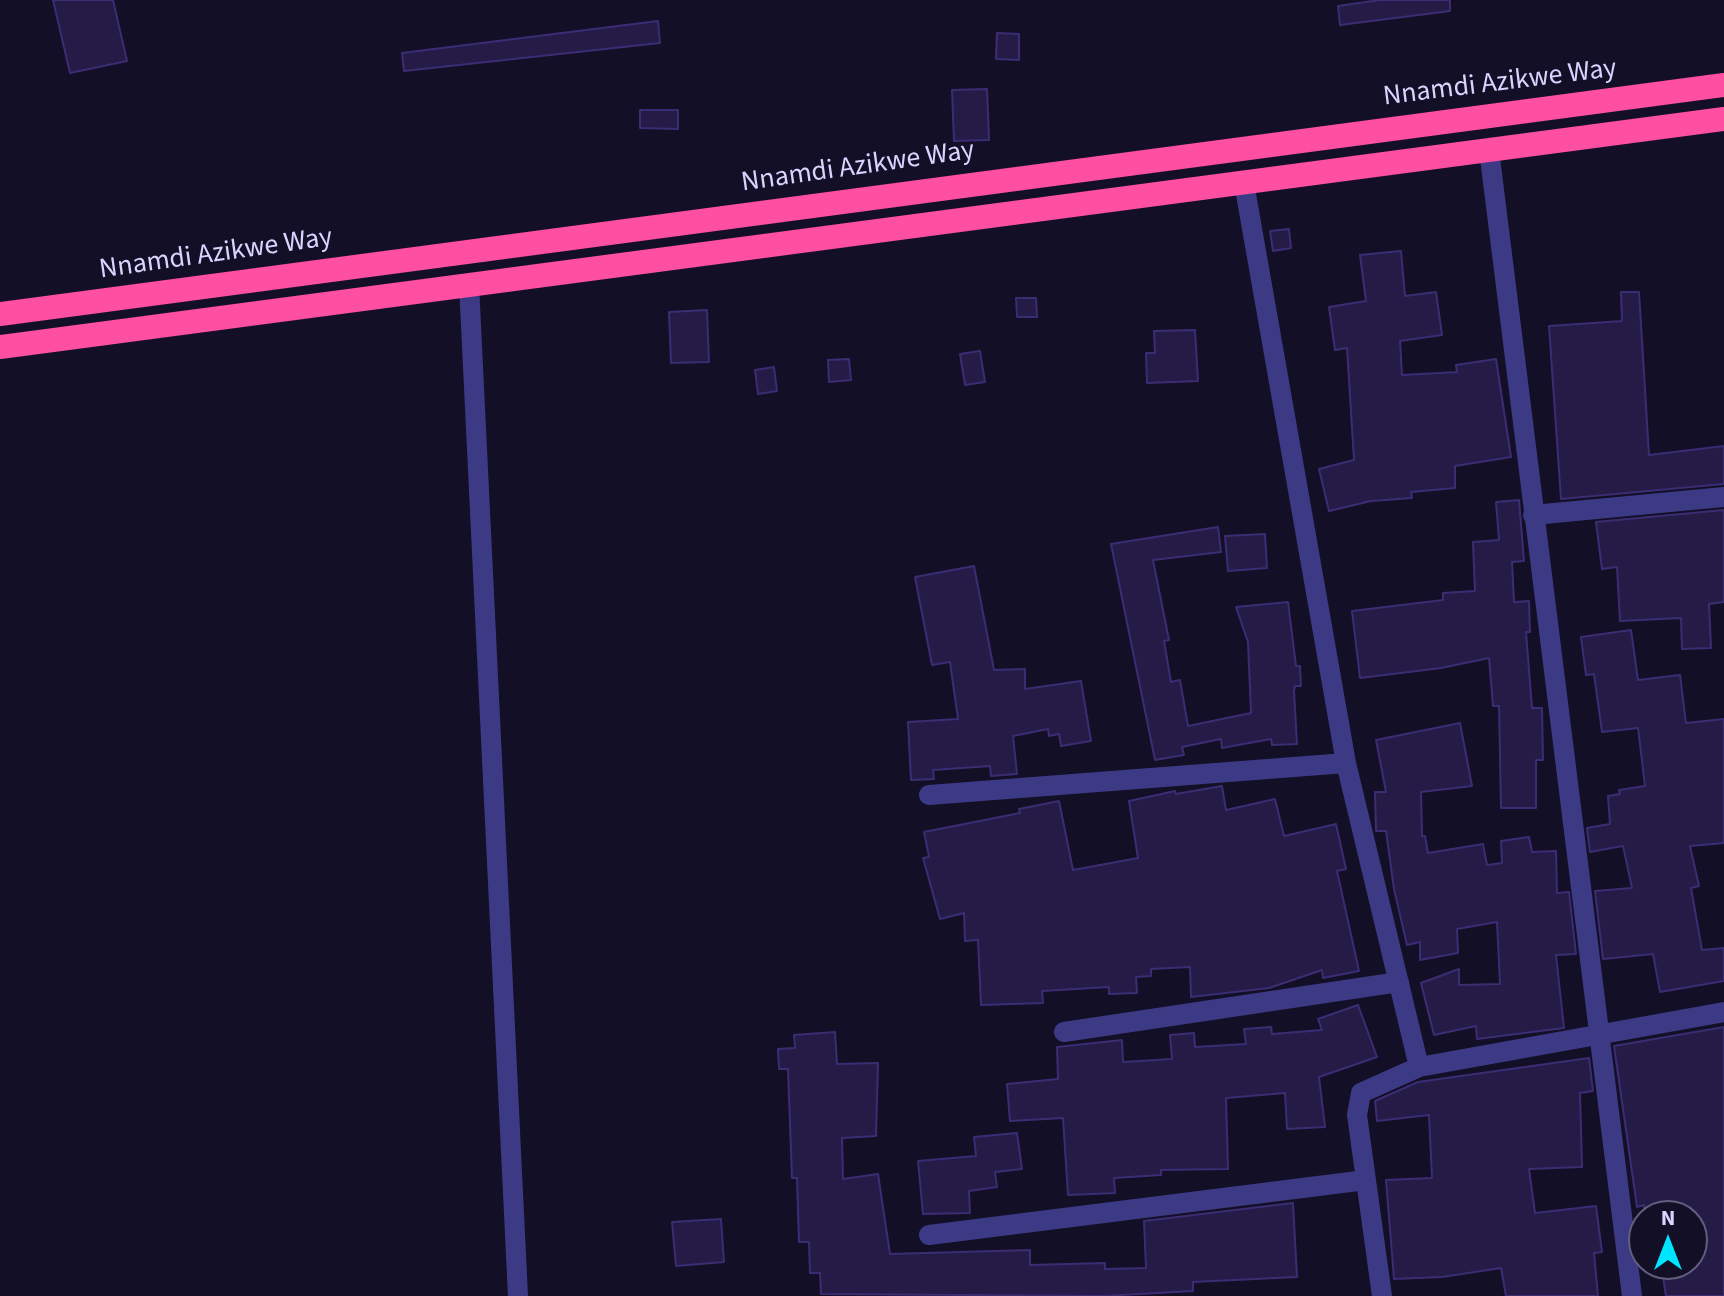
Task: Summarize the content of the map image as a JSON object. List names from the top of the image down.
{
  "streets": {
    "highway": ["Nnamdi Azikwe Way"]
  },
  "north": "top"
}
